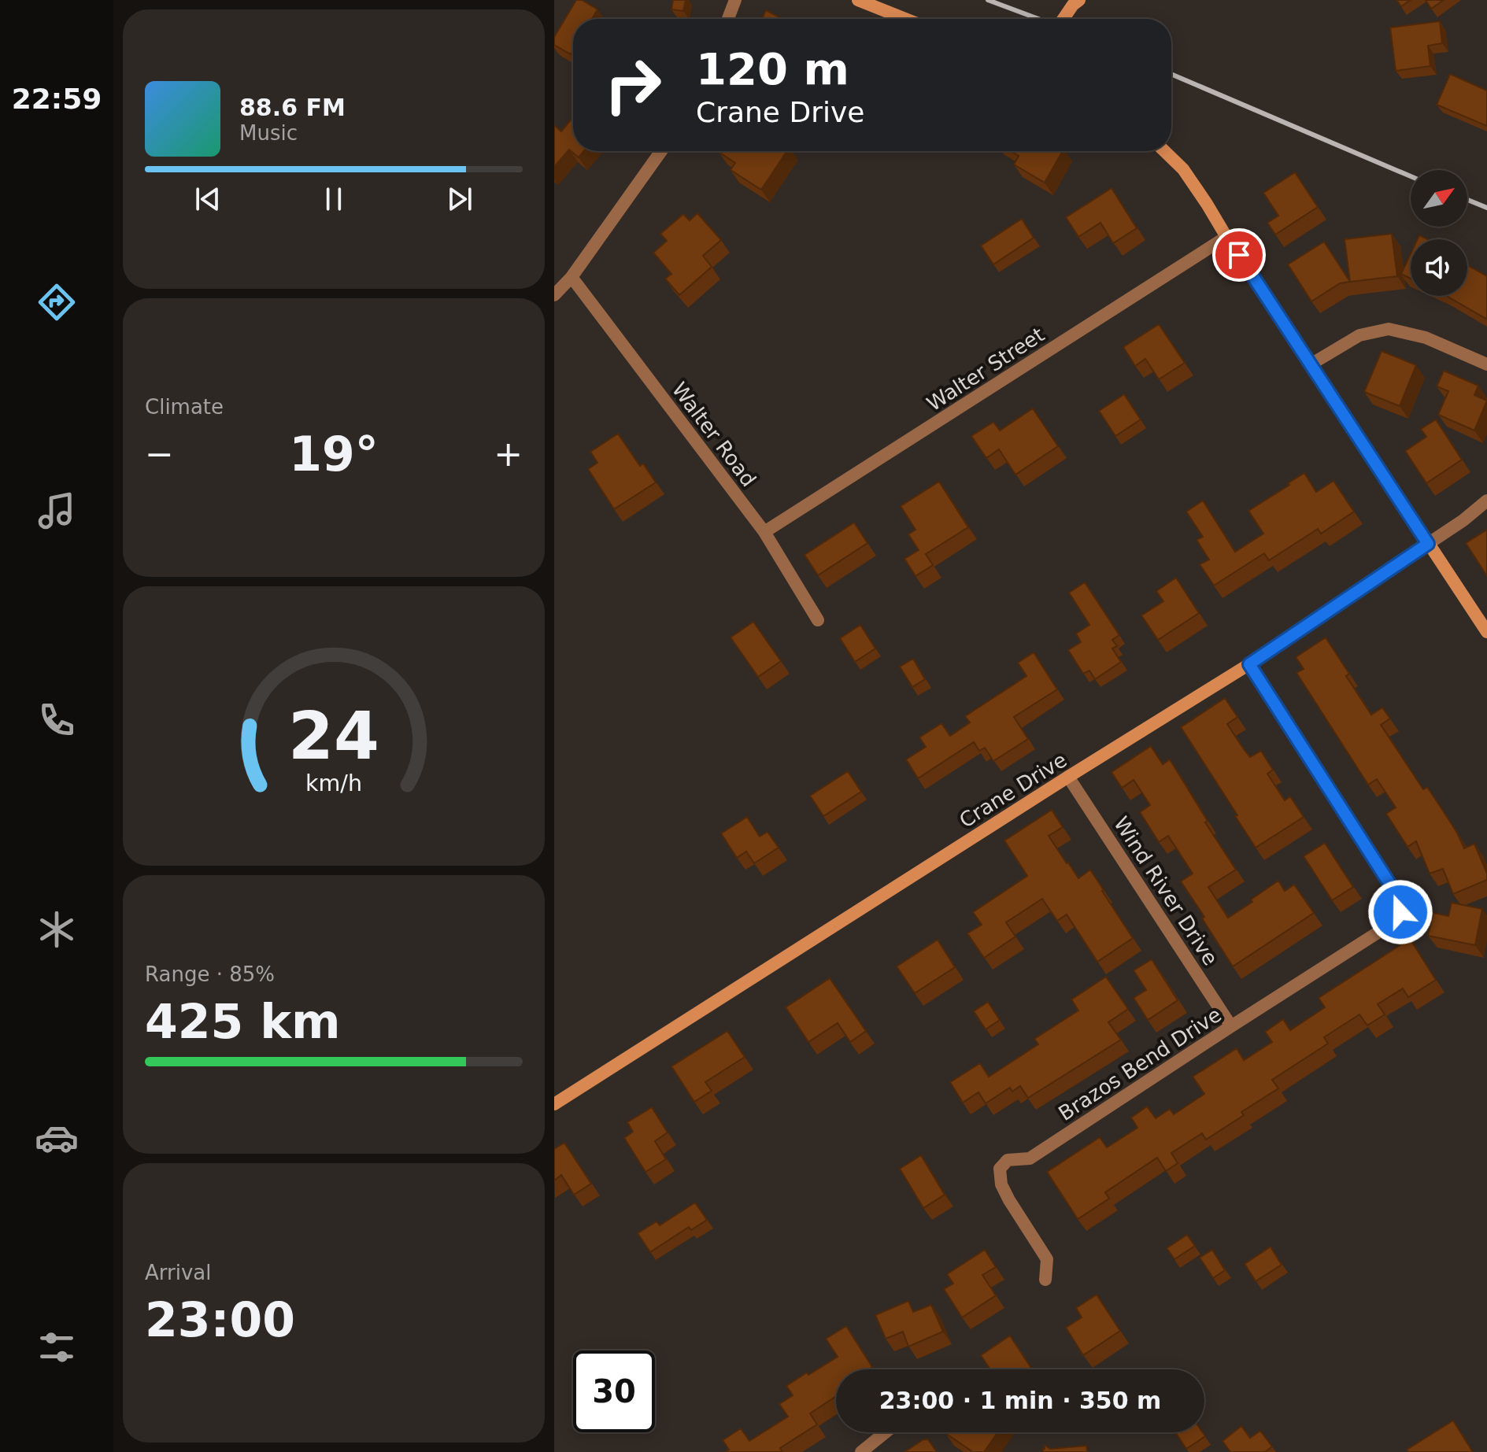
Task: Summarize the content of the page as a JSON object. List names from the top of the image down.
{
  "streets": {
    "street": [
      "Walter Street",
      "Walter Road",
      "Crane Drive",
      "Wind River Drive",
      "Brazos Bend Drive"
    ]
  },
  "crossings": [
    ["Walter Street", "Walter Road"],
    ["Crane Drive", "Wind River Drive"],
    ["Crane Drive", "Brazos Bend Drive"],
    ["Wind River Drive", "Brazos Bend Drive"]
  ],
  "north": "top right",
  "page": {
    "tabs": "22:59",
    "turn": ["120 m", "Crane Drive"],
    "song": ["88.6 FM", "Music"],
    "tile": [
      "Climate",
      ["Range · 85%", "425 km"],
      ["Arrival", "23:00"]
    ],
    "heat": ["−", "19°", "+"],
    "limit": "30",
    "trip": "23:00 · 1 min · 350 m",
    "gauge": ["24", "km/h"]
  }
}
